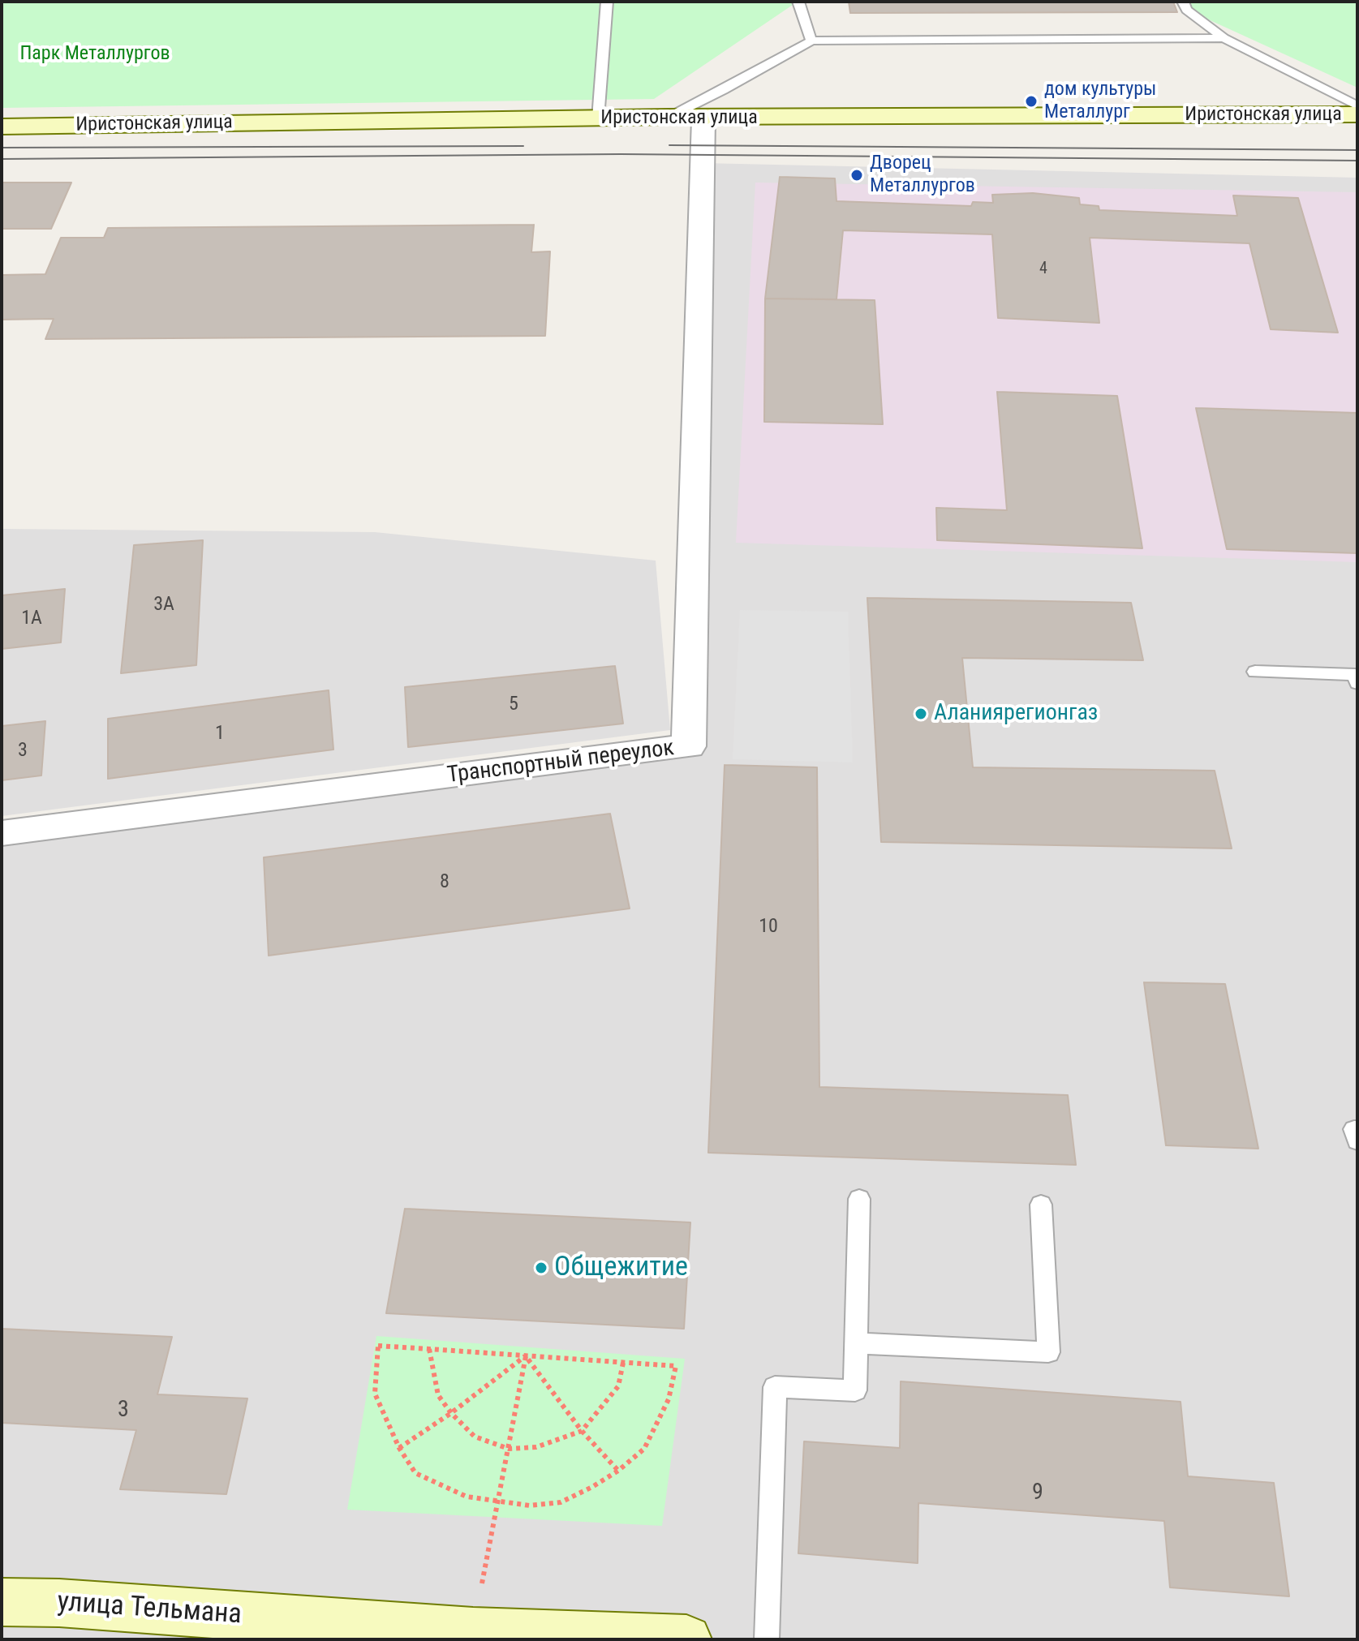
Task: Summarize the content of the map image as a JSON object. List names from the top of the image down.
{
  "streets": {
    "main road": ["Иристонская улица", "улица Тельмана"],
    "street": ["Транспортный переулок"]
  },
  "crossings": [
    ["Иристонская улица", "Транспортный переулок"]
  ],
  "parks": ["Парк Металлургов"],
  "places": [
    "дом культуры Металлург",
    "Дворец Металлургов",
    "Аланиярегионгаз",
    "Общежитие"
  ],
  "house_numbers": [
    "4",
    "3А",
    "1А",
    "5",
    "1",
    "3",
    "8",
    "10",
    "3",
    "9"
  ]
}
